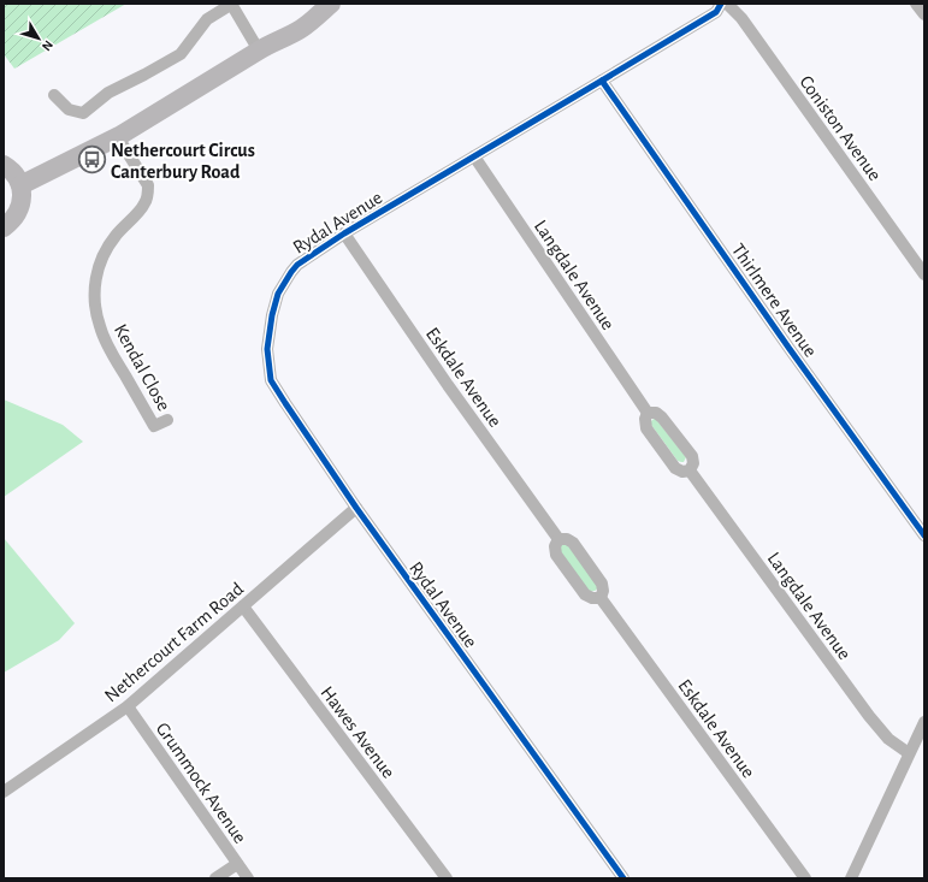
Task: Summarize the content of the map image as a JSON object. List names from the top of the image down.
{
  "streets": {
    "street": [
      "Coniston Avenue",
      "Rydal Avenue",
      "Langdale Avenue",
      "Thirlmere Avenue",
      "Kendal Close",
      "Eskdale Avenue",
      "Nethercourt Farm Road",
      "Hawes Avenue",
      "Grummock Avenue"
    ]
  },
  "crossings": [
    ["Rydal Avenue", "Langdale Avenue"],
    ["Rydal Avenue", "Thirlmere Avenue"],
    ["Rydal Avenue", "Eskdale Avenue"],
    ["Rydal Avenue", "Nethercourt Farm Road"],
    ["Nethercourt Farm Road", "Hawes Avenue"],
    ["Nethercourt Farm Road", "Grummock Avenue"]
  ],
  "places": {
    "bus stop": ["Nethercourt Circus Canterbury Road"]
  },
  "north": "bottom right"
}
